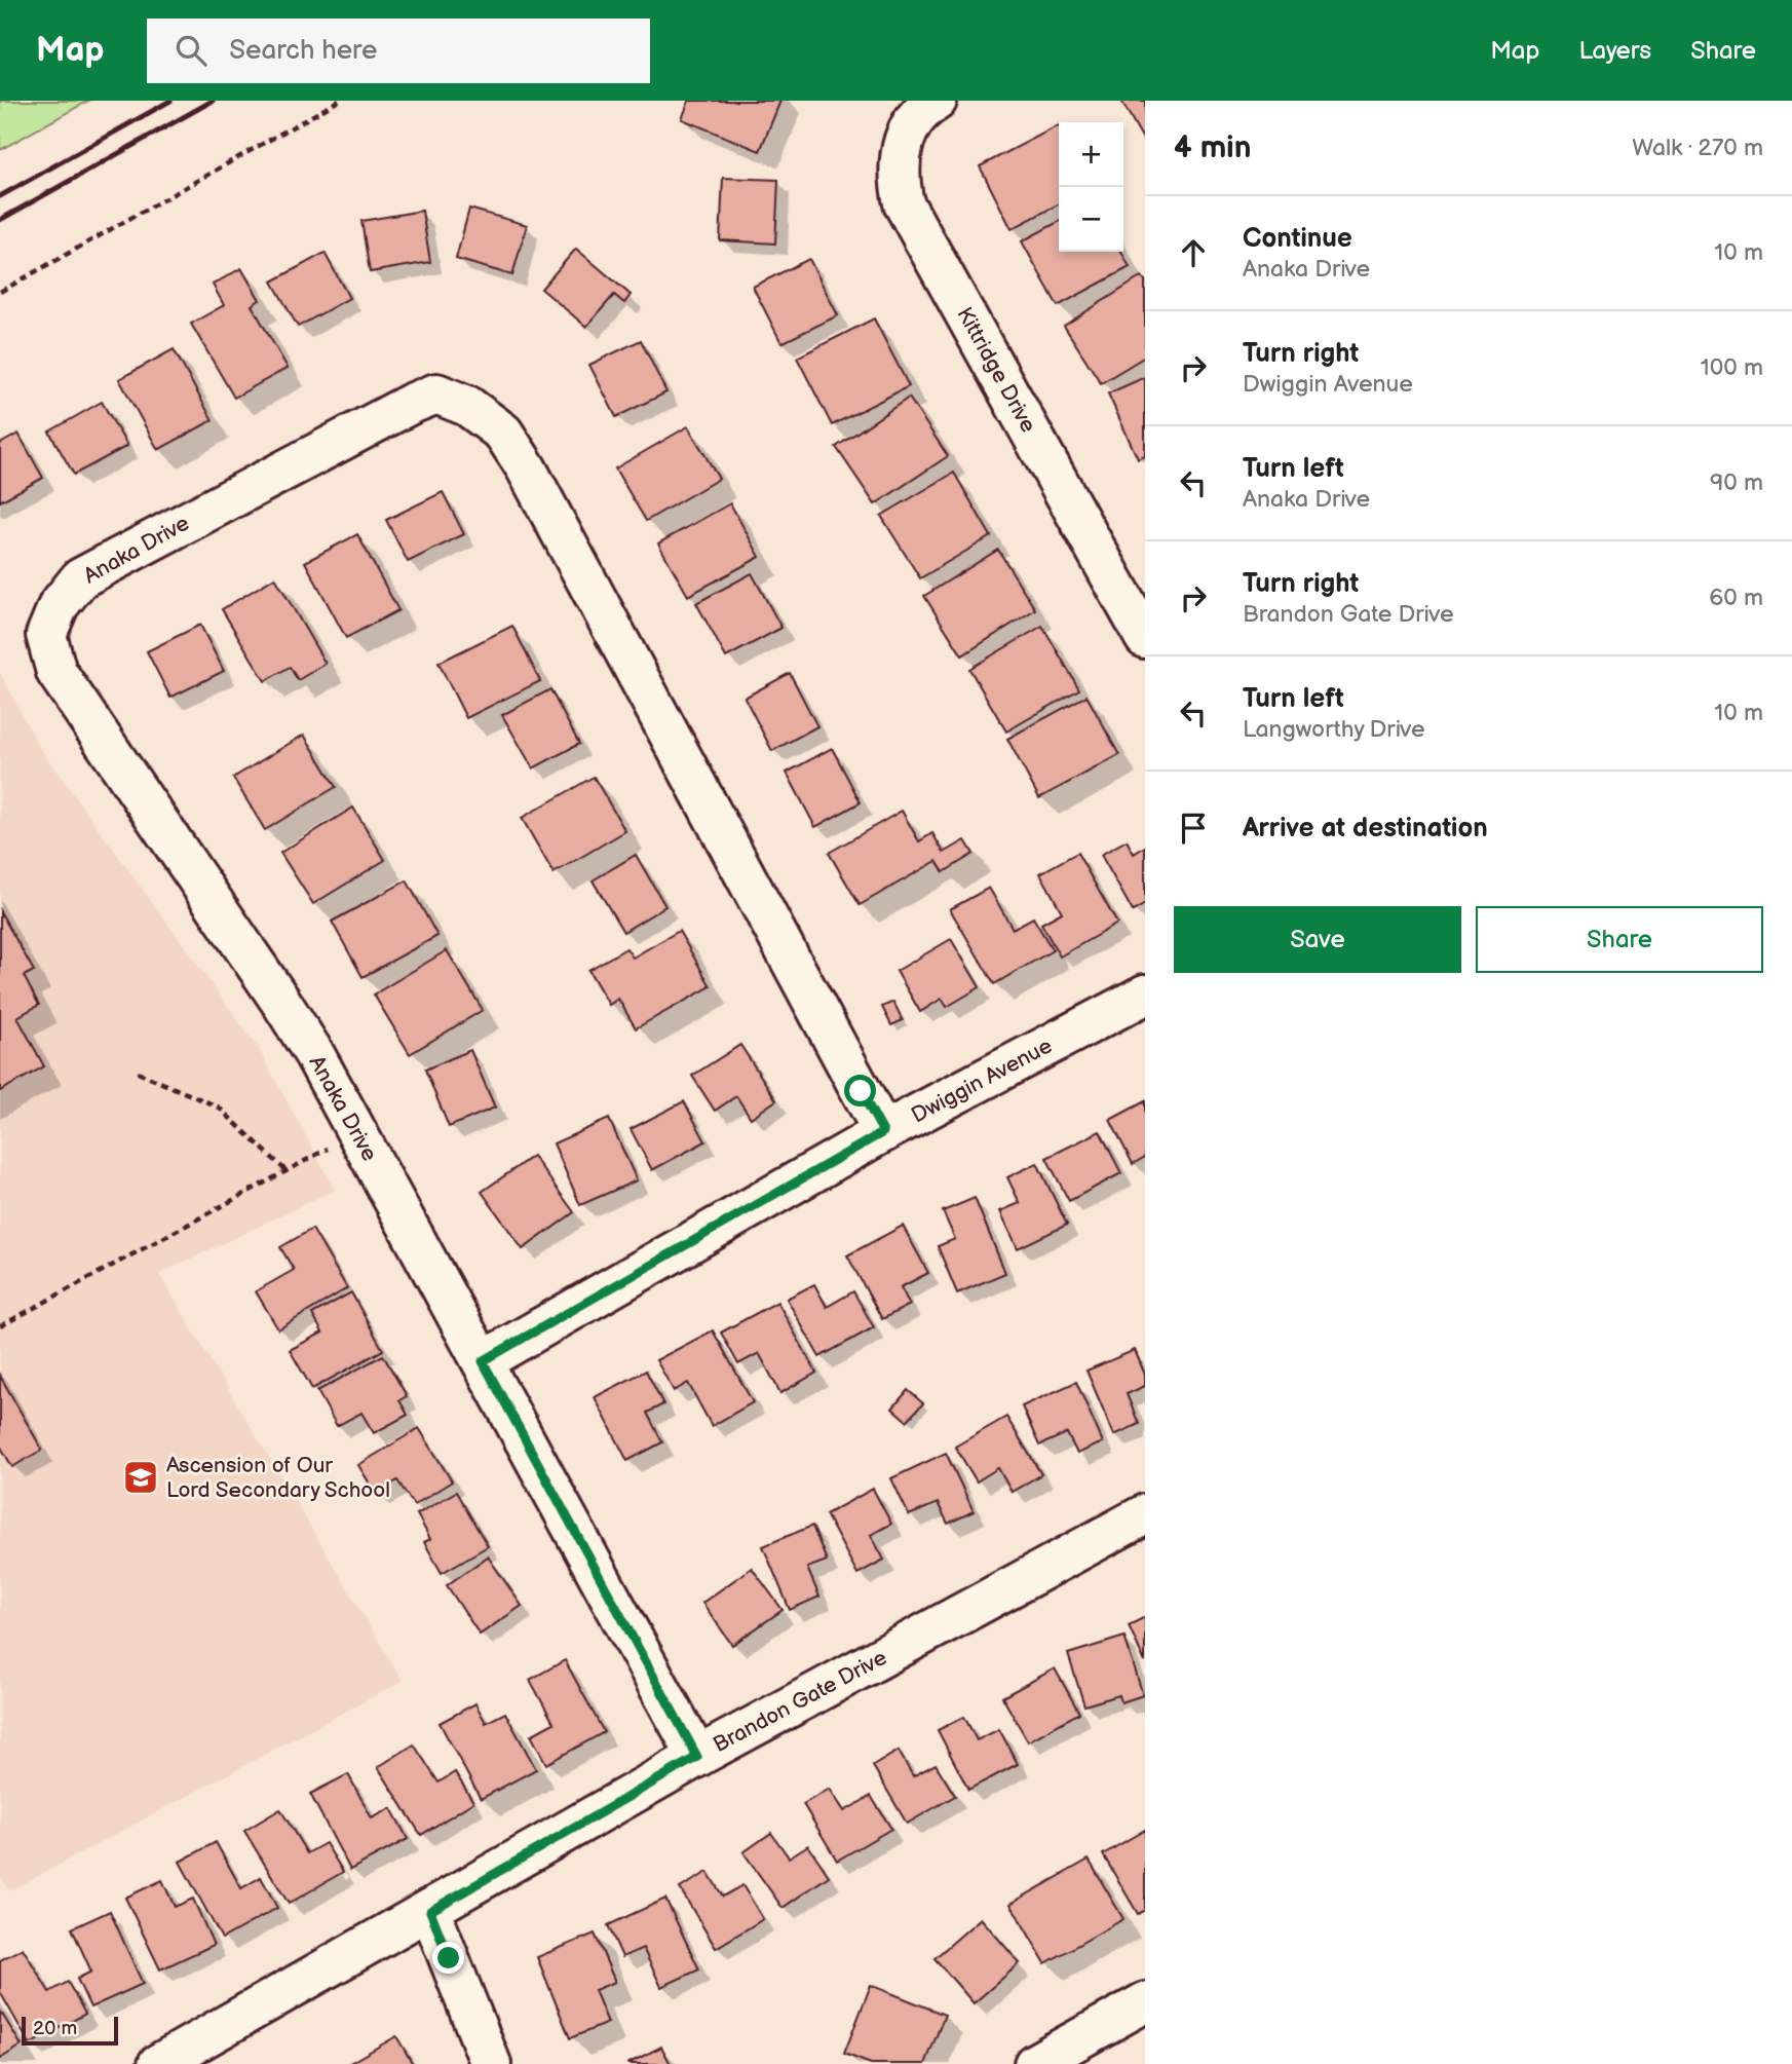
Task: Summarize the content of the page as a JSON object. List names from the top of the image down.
{
  "streets": {
    "street": [
      "Kittridge Drive",
      "Anaka Drive",
      "Dwiggin Avenue",
      "Brandon Gate Drive"
    ]
  },
  "crossings": [
    ["Anaka Drive", "Dwiggin Avenue"],
    ["Anaka Drive", "Brandon Gate Drive"]
  ],
  "places": {
    "school or university": ["Ascension of Our Lord Secondary School"]
  },
  "scale_bar": "20 m",
  "page": {
    "header": "Map",
    "search": "Search here",
    "nav": ["Map", "Layers", "Share"],
    "heading": ["4 min", "Walk · 270 m"],
    "map_buttons": ["+", "−"],
    "list": [
      ["Continue", "Anaka Drive", "10 m"],
      ["Turn right", "Dwiggin Avenue", "100 m"],
      ["Turn left", "Anaka Drive", "90 m"],
      ["Turn right", "Brandon Gate Drive", "60 m"],
      ["Turn left", "Langworthy Drive", "10 m"],
      "Arrive at destination"
    ],
    "buttons": ["Save", "Share"],
    "scale": "20 m"
  }
}
